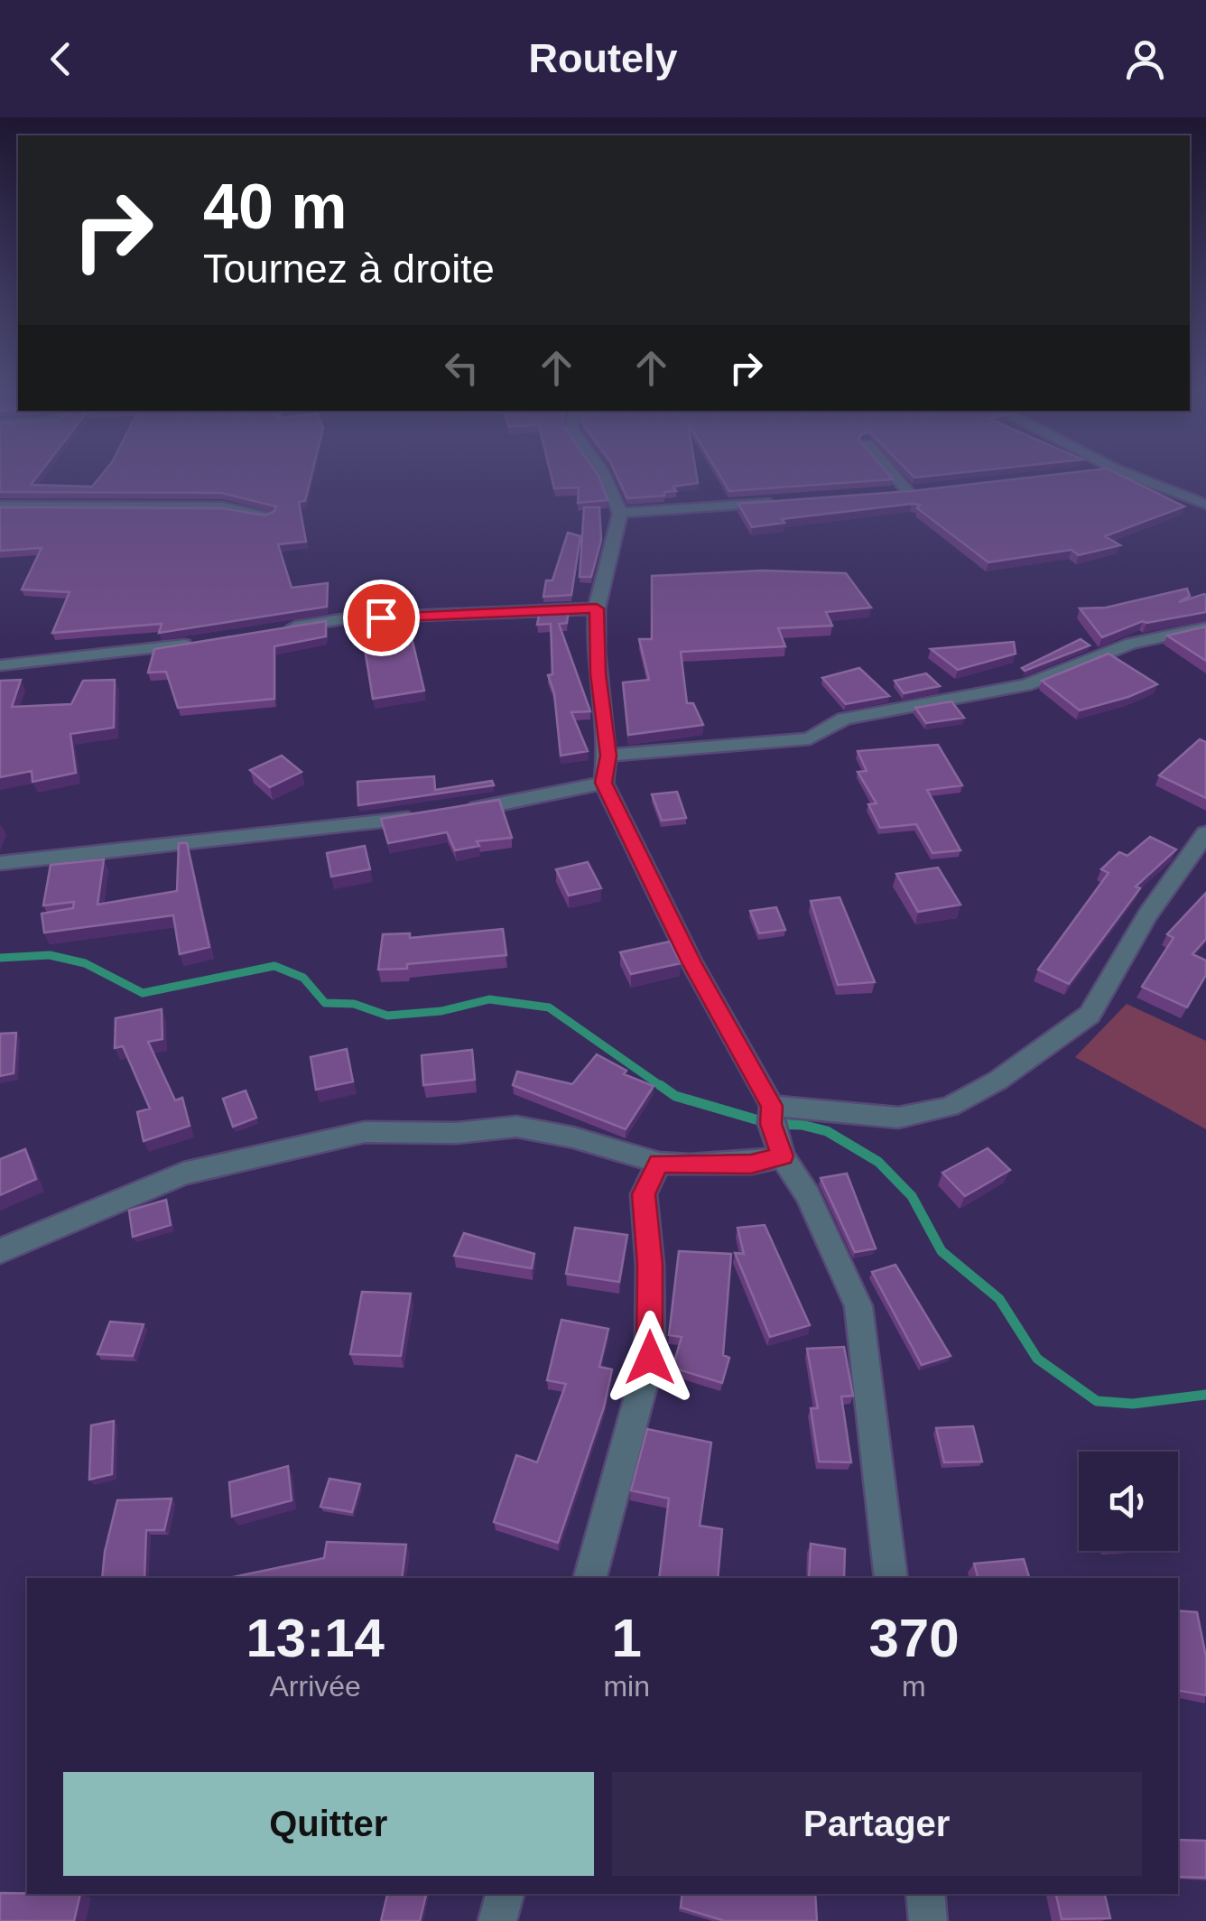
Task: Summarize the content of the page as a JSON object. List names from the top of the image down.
{
  "page": {
    "header": "Routely",
    "turn": ["40 m", "Tournez à droite"],
    "eta": [
      "13:14",
      "Arrivée",
      "1",
      "min",
      "370",
      "m"
    ],
    "buttons": ["Quitter", "Partager"]
  }
}
